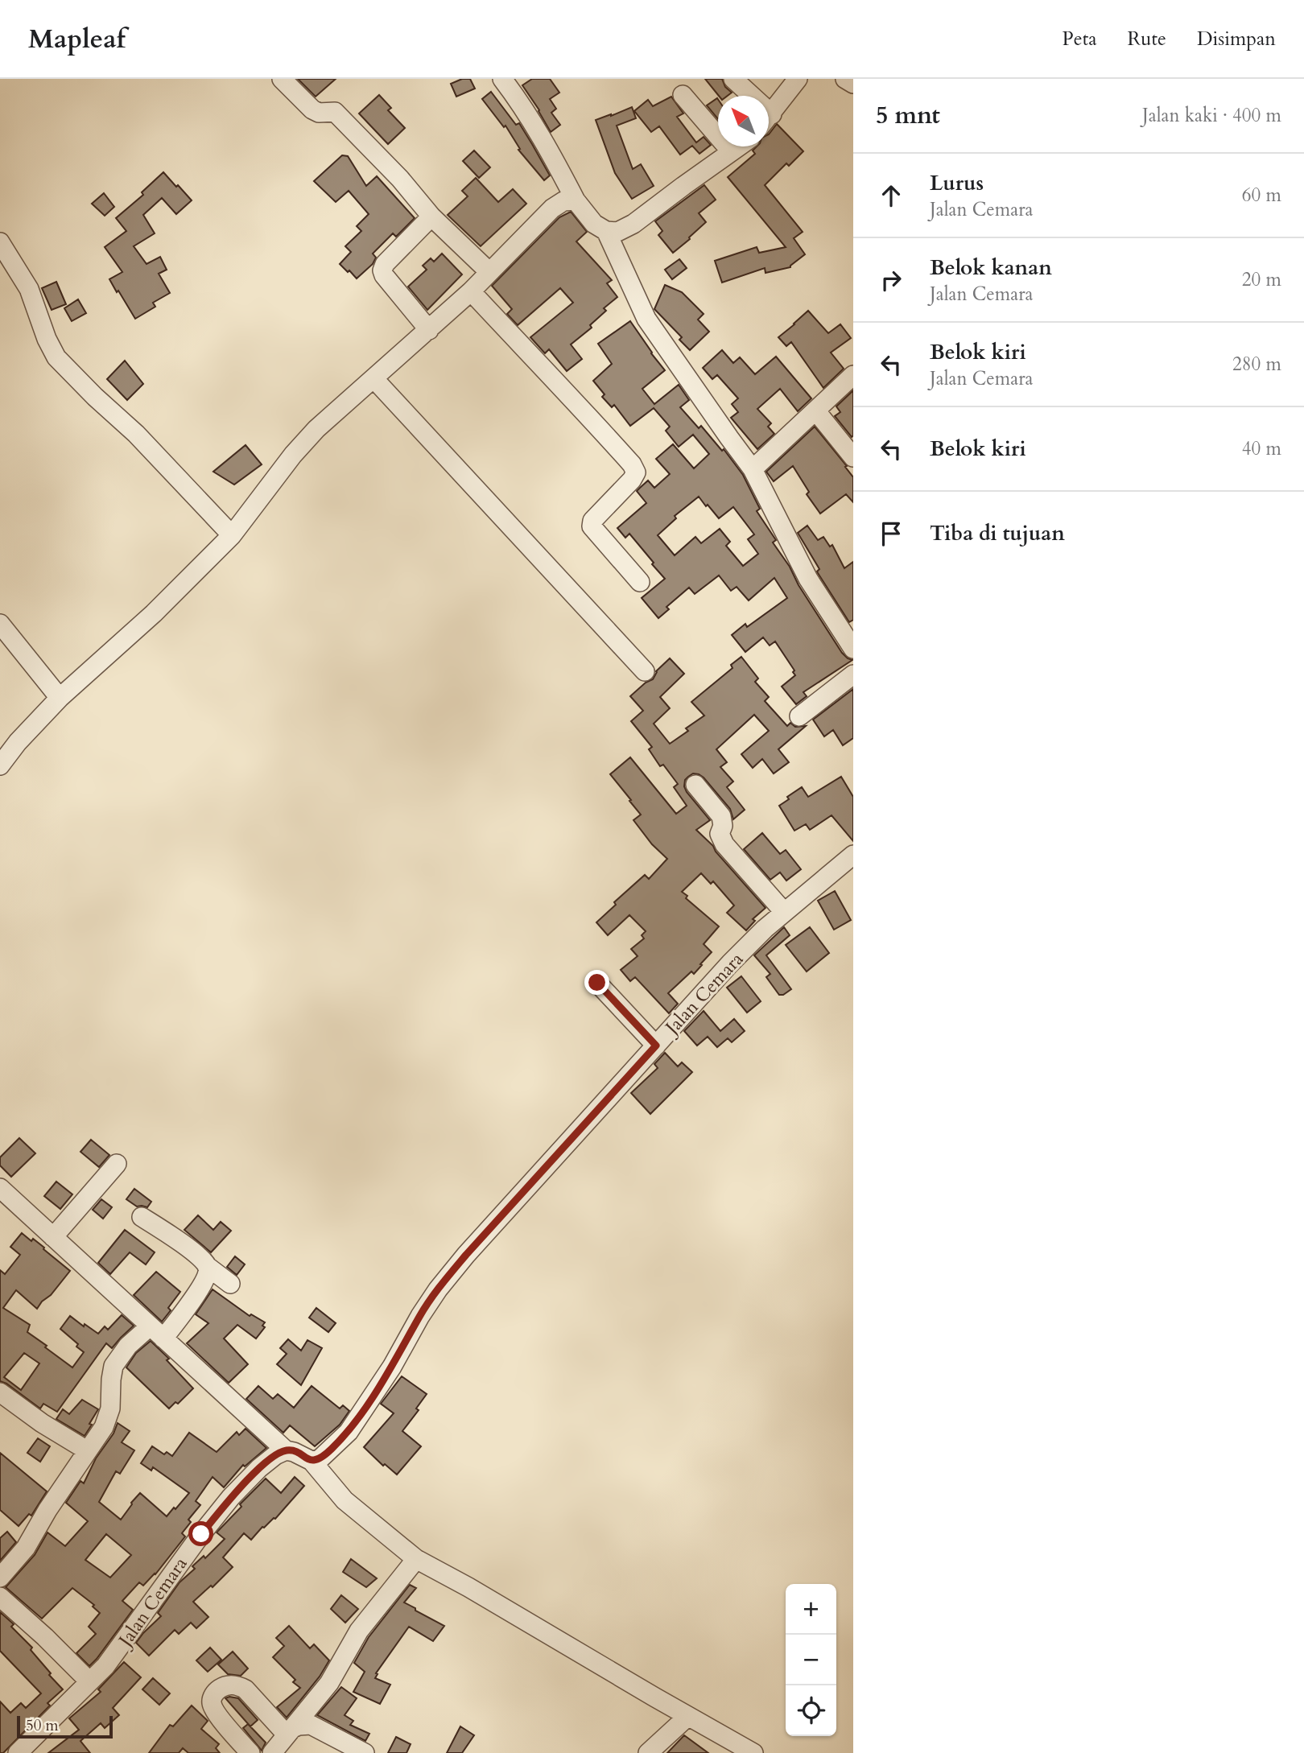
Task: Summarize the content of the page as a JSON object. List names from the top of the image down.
{
  "streets": {
    "street": ["Jalan Cemara"]
  },
  "scale_bar": "50 m",
  "north": "top left",
  "page": {
    "header": "Mapleaf",
    "nav": ["Peta", "Rute", "Disimpan"],
    "heading": ["5 mnt", "Jalan kaki · 400 m"],
    "list": [
      ["Lurus", "Jalan Cemara", "60 m"],
      ["Belok kanan", "Jalan Cemara", "20 m"],
      ["Belok kiri", "Jalan Cemara", "280 m"],
      ["Belok kiri", "40 m"],
      "Tiba di tujuan"
    ],
    "map_buttons": ["+", "−"],
    "scale": "50 m"
  }
}
